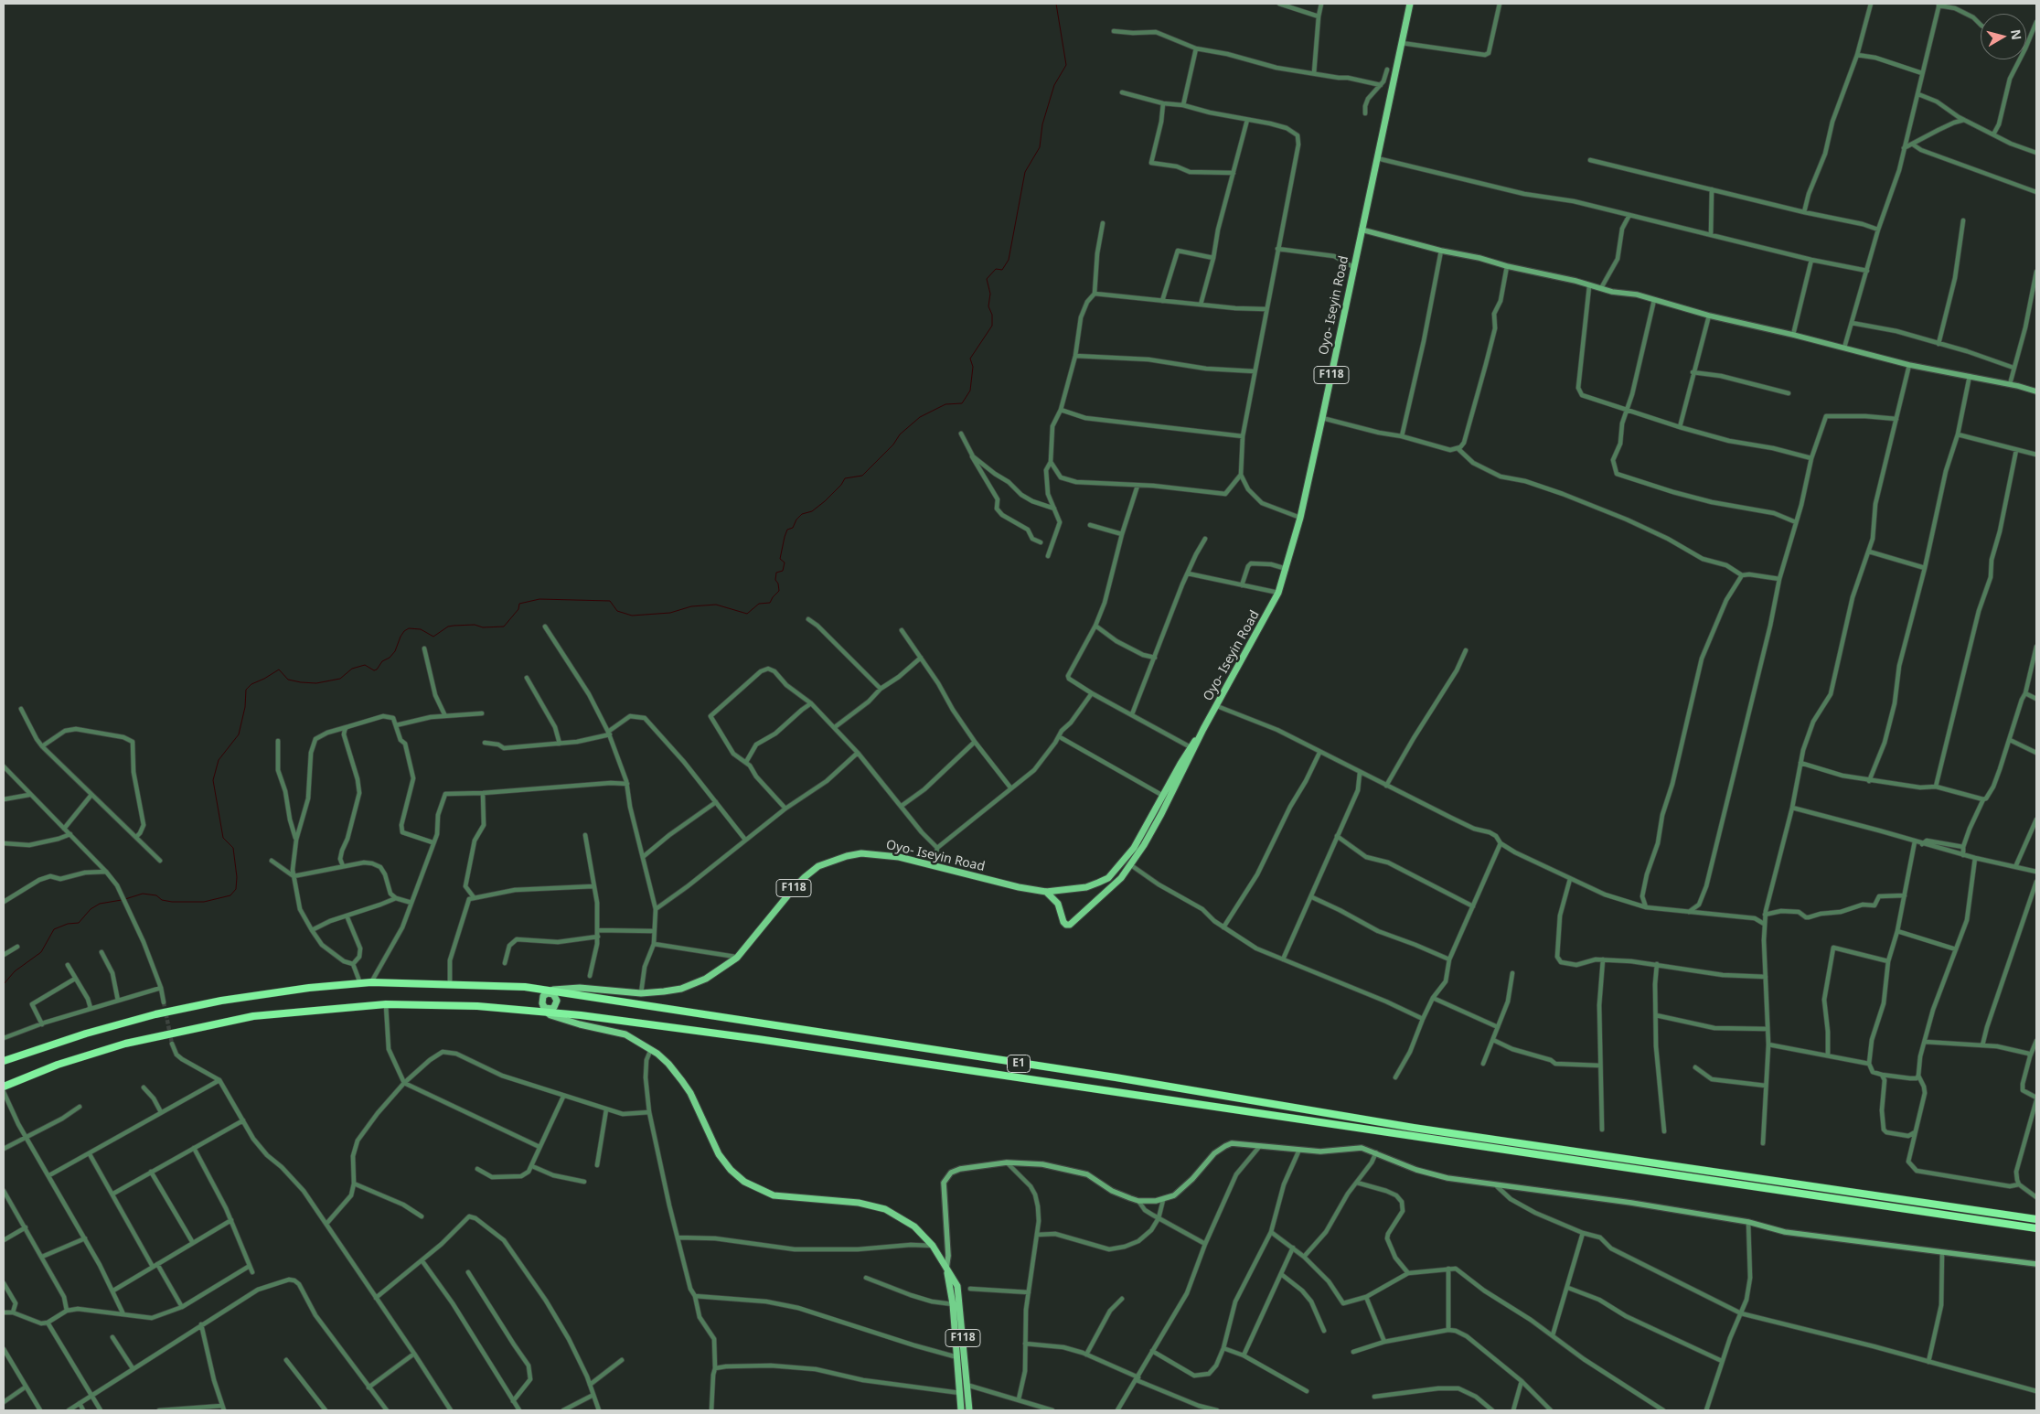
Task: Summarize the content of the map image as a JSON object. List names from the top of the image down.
{
  "streets": {
    "highway": ["E1"],
    "main road": ["Oyo- Iseyin Road", "F118"]
  },
  "crossings": [
    ["Oyo- Iseyin Road", "E1"]
  ],
  "north": "right"
}
